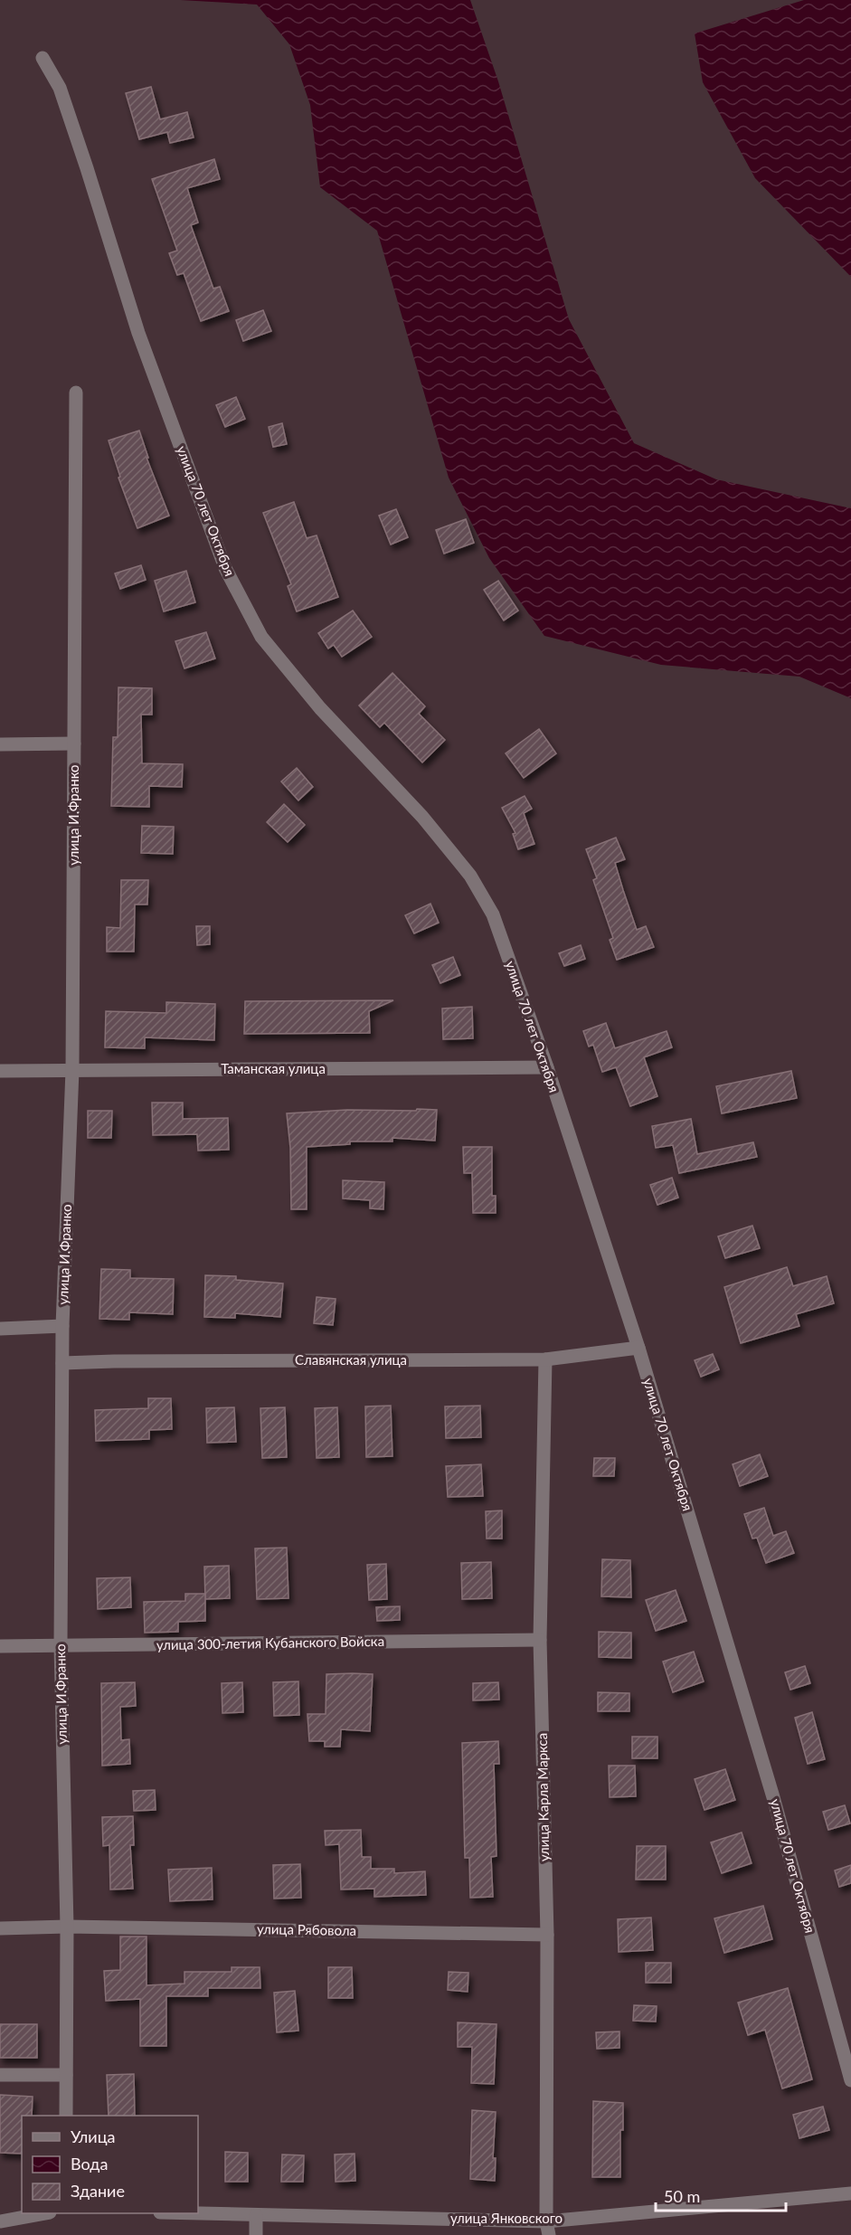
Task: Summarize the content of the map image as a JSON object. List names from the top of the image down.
{
  "streets": {
    "street": [
      "улица 70 лет Октября",
      "улица И.Франко",
      "Таманская улица",
      "Славянская улица",
      "улица 300-летия Кубанского Войска",
      "улица Карла Маркса",
      "улица Рябовола",
      "улица Янковского"
    ]
  },
  "crossings": [
    ["улица 70 лет Октября", "Таманская улица"],
    ["улица 70 лет Октября", "Славянская улица"],
    ["улица И.Франко", "Таманская улица"],
    ["улица И.Франко", "Славянская улица"],
    ["улица И.Франко", "улица 300-летия Кубанского Войска"],
    ["улица И.Франко", "улица Рябовола"],
    ["Славянская улица", "улица Карла Маркса"],
    ["улица 300-летия Кубанского Войска", "улица Карла Маркса"],
    ["улица Карла Маркса", "улица Рябовола"],
    ["улица Карла Маркса", "улица Янковского"]
  ],
  "legend": ["Улица", "Вода", "Здание"],
  "scale_bar": "50 m"
}
